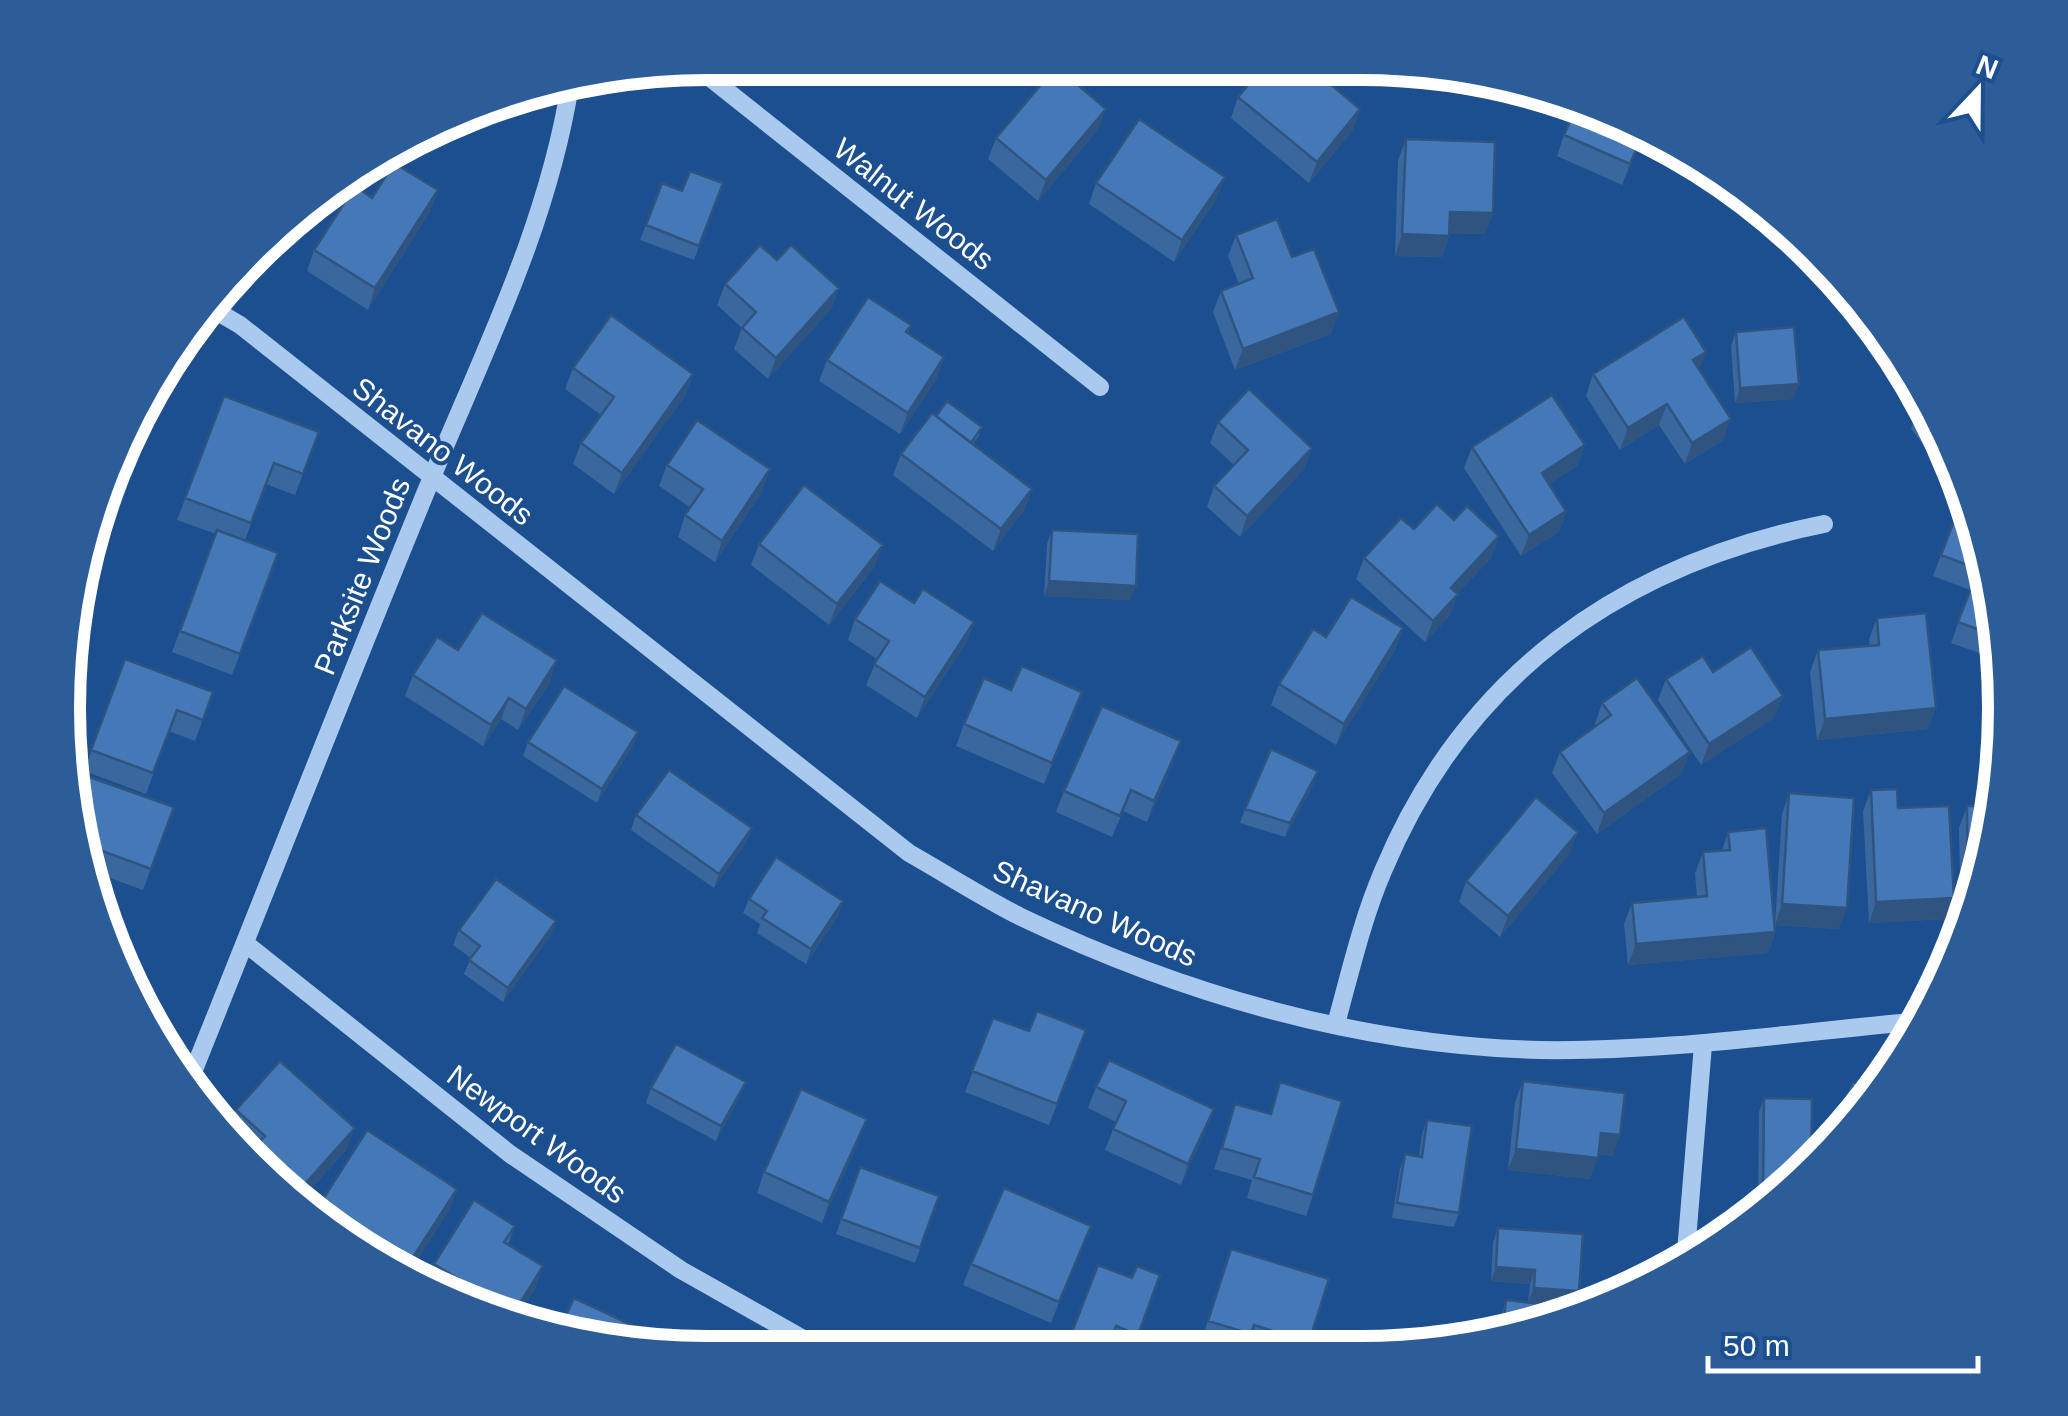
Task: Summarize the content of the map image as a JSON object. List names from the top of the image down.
{
  "streets": {
    "street": [
      "Walnut Woods",
      "Shavano Woods",
      "Parksite Woods",
      "Newport Woods"
    ]
  },
  "crossings": [
    ["Shavano Woods", "Parksite Woods"],
    ["Parksite Woods", "Newport Woods"]
  ],
  "scale_bar": "50 m",
  "north": "top"
}
